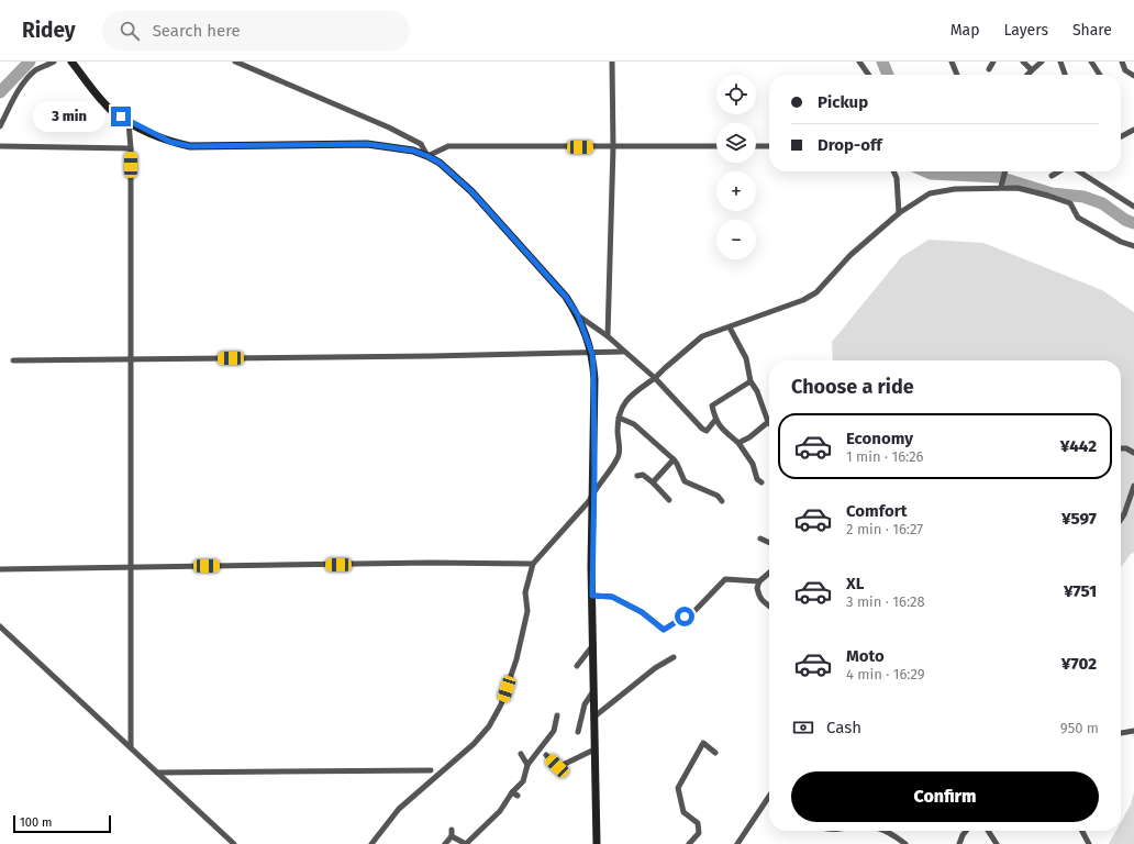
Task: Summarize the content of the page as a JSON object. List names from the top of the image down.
{
  "scale_bar": "100 m",
  "page": {
    "header": "Ridey",
    "search": "Search here",
    "nav": ["Map", "Layers", "Share"],
    "map_buttons": ["+", "−"],
    "banner": ["Pickup", "Drop-off"],
    "bubble": "3 min",
    "heading": "Choose a ride",
    "list": [
      {
        "name": "Economy",
        "note": "1 min · 16:26",
        "value": "¥442"
      },
      {
        "name": "Comfort",
        "note": "2 min · 16:27",
        "value": "¥597"
      },
      {
        "name": "XL",
        "note": "3 min · 16:28",
        "value": "¥751"
      },
      {
        "name": "Moto",
        "note": "4 min · 16:29",
        "value": "¥702"
      }
    ],
    "pay": ["Cash", "950 m"],
    "buttons": "Confirm",
    "scale": "100 m"
  }
}
